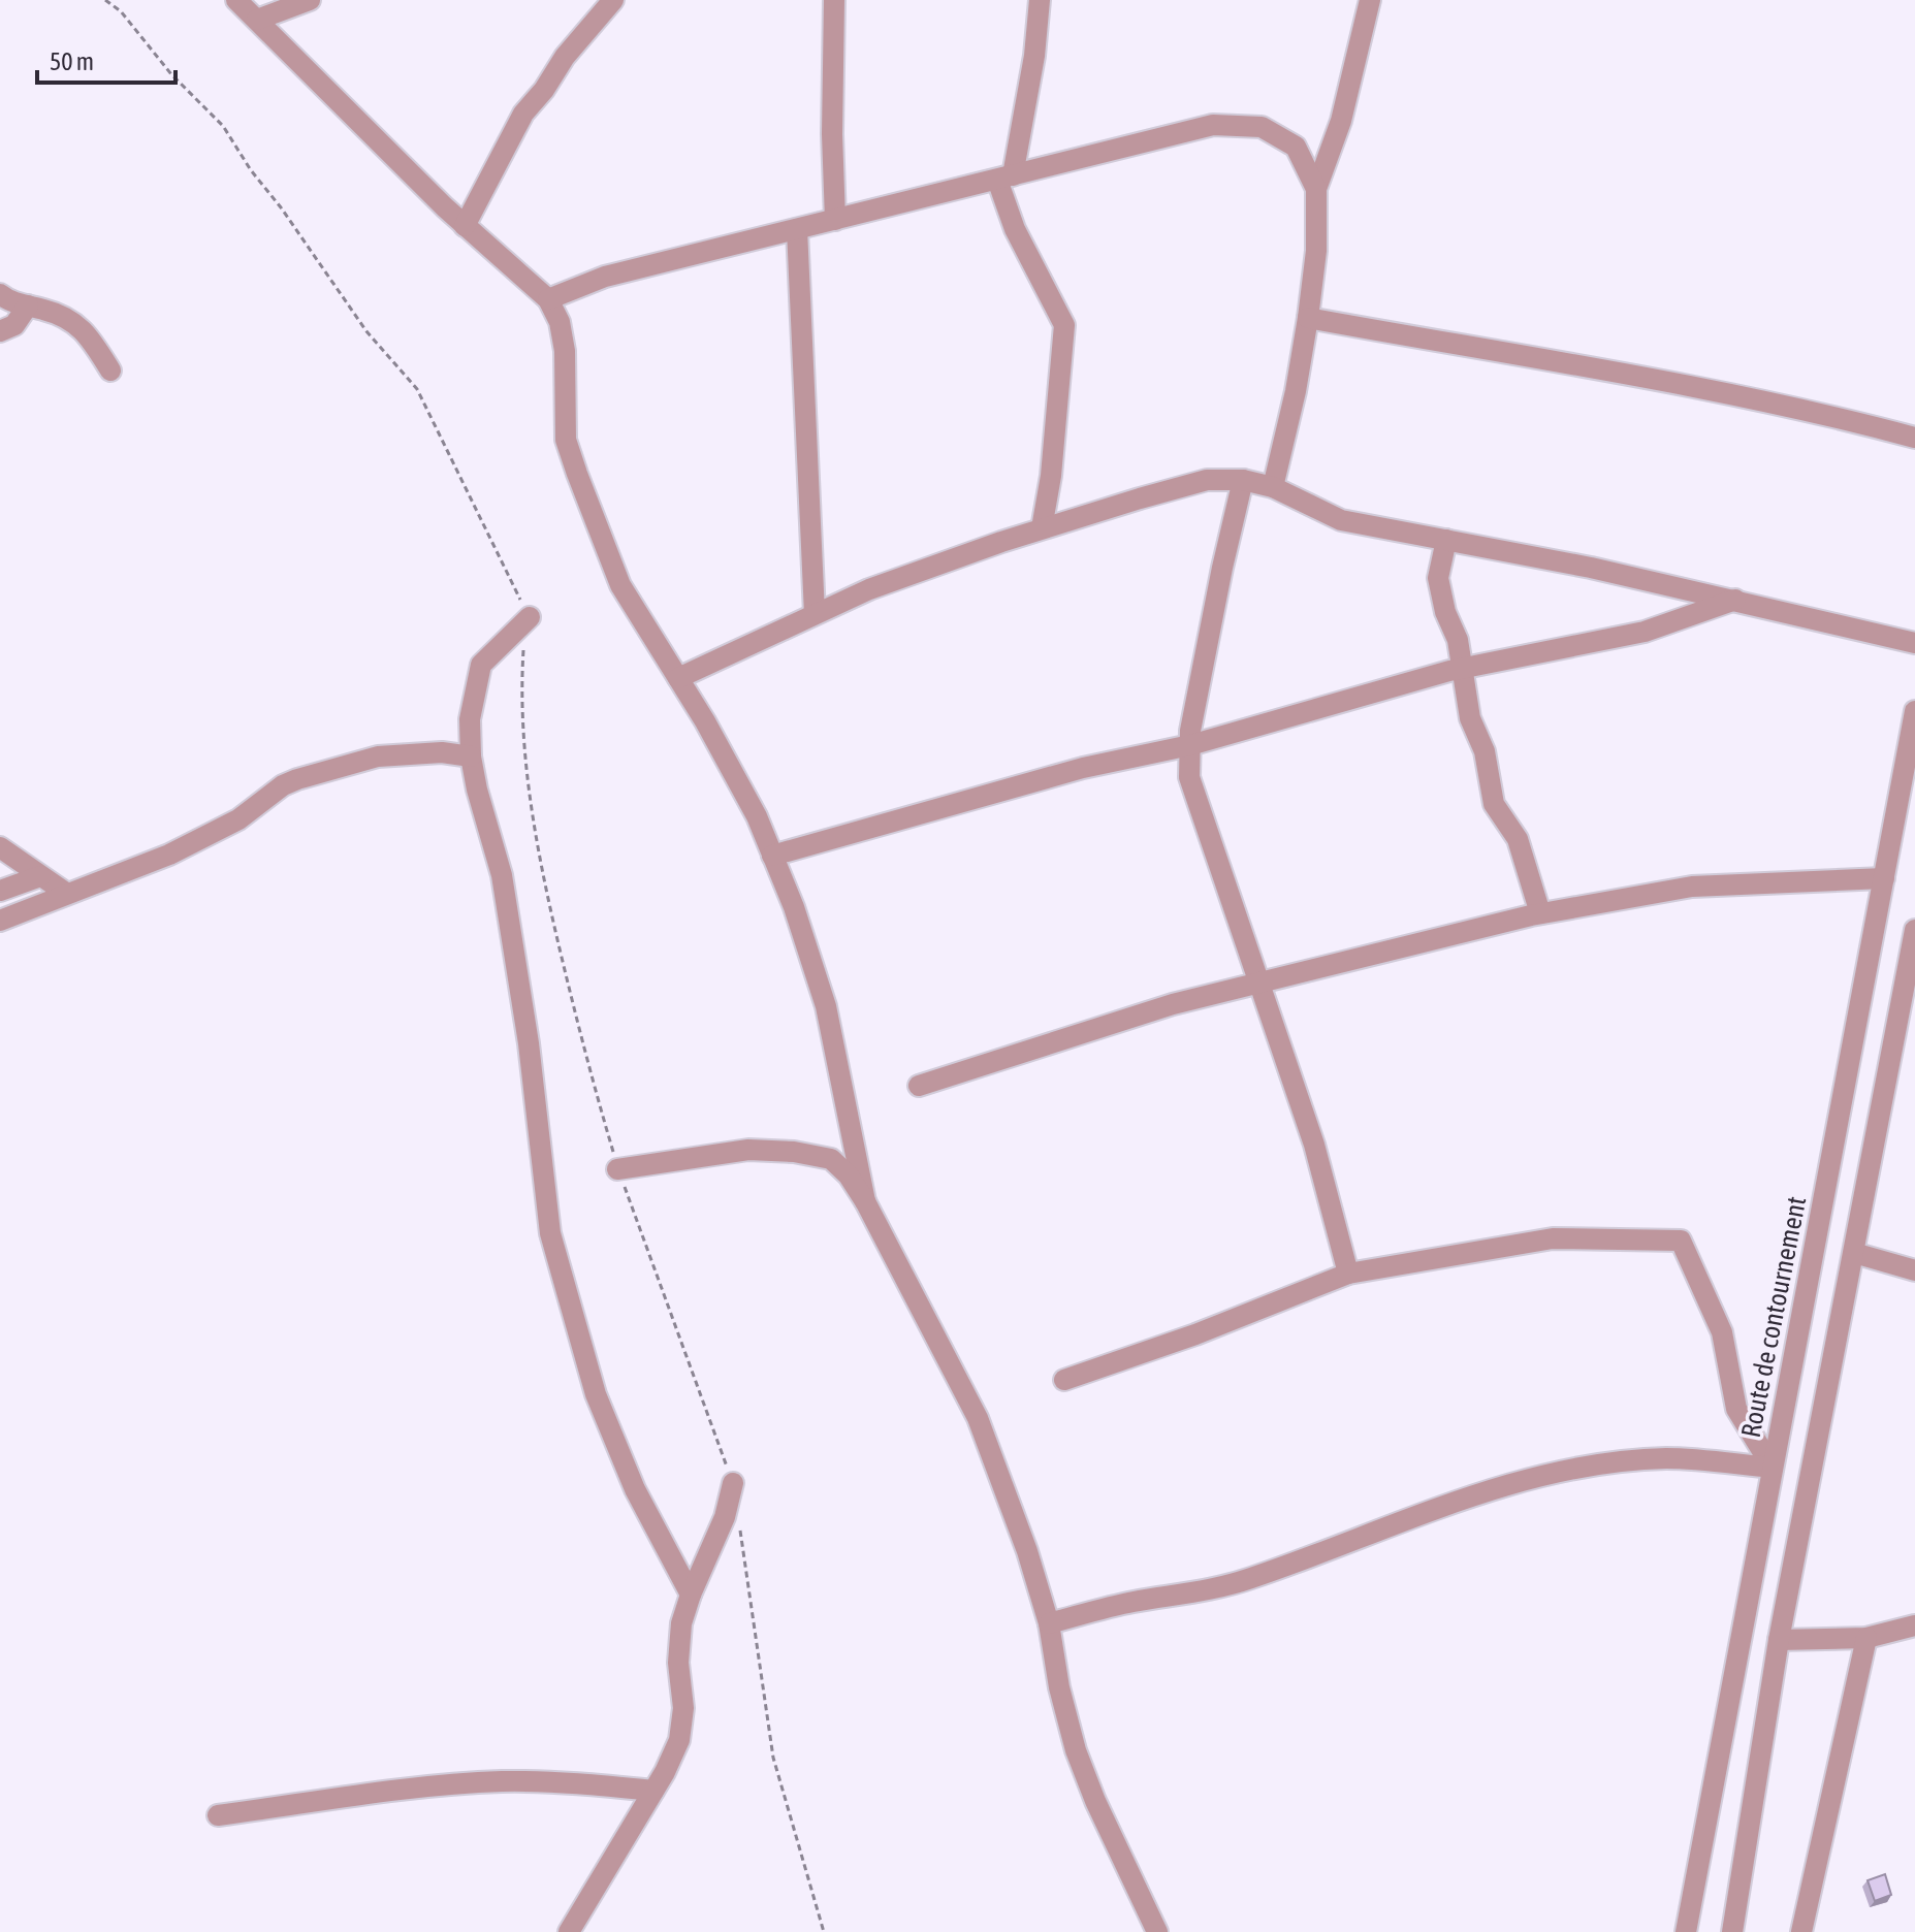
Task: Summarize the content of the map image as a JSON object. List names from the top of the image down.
{
  "streets": {
    "street": ["Route de contournement"]
  },
  "scale_bar": "50 m"
}
